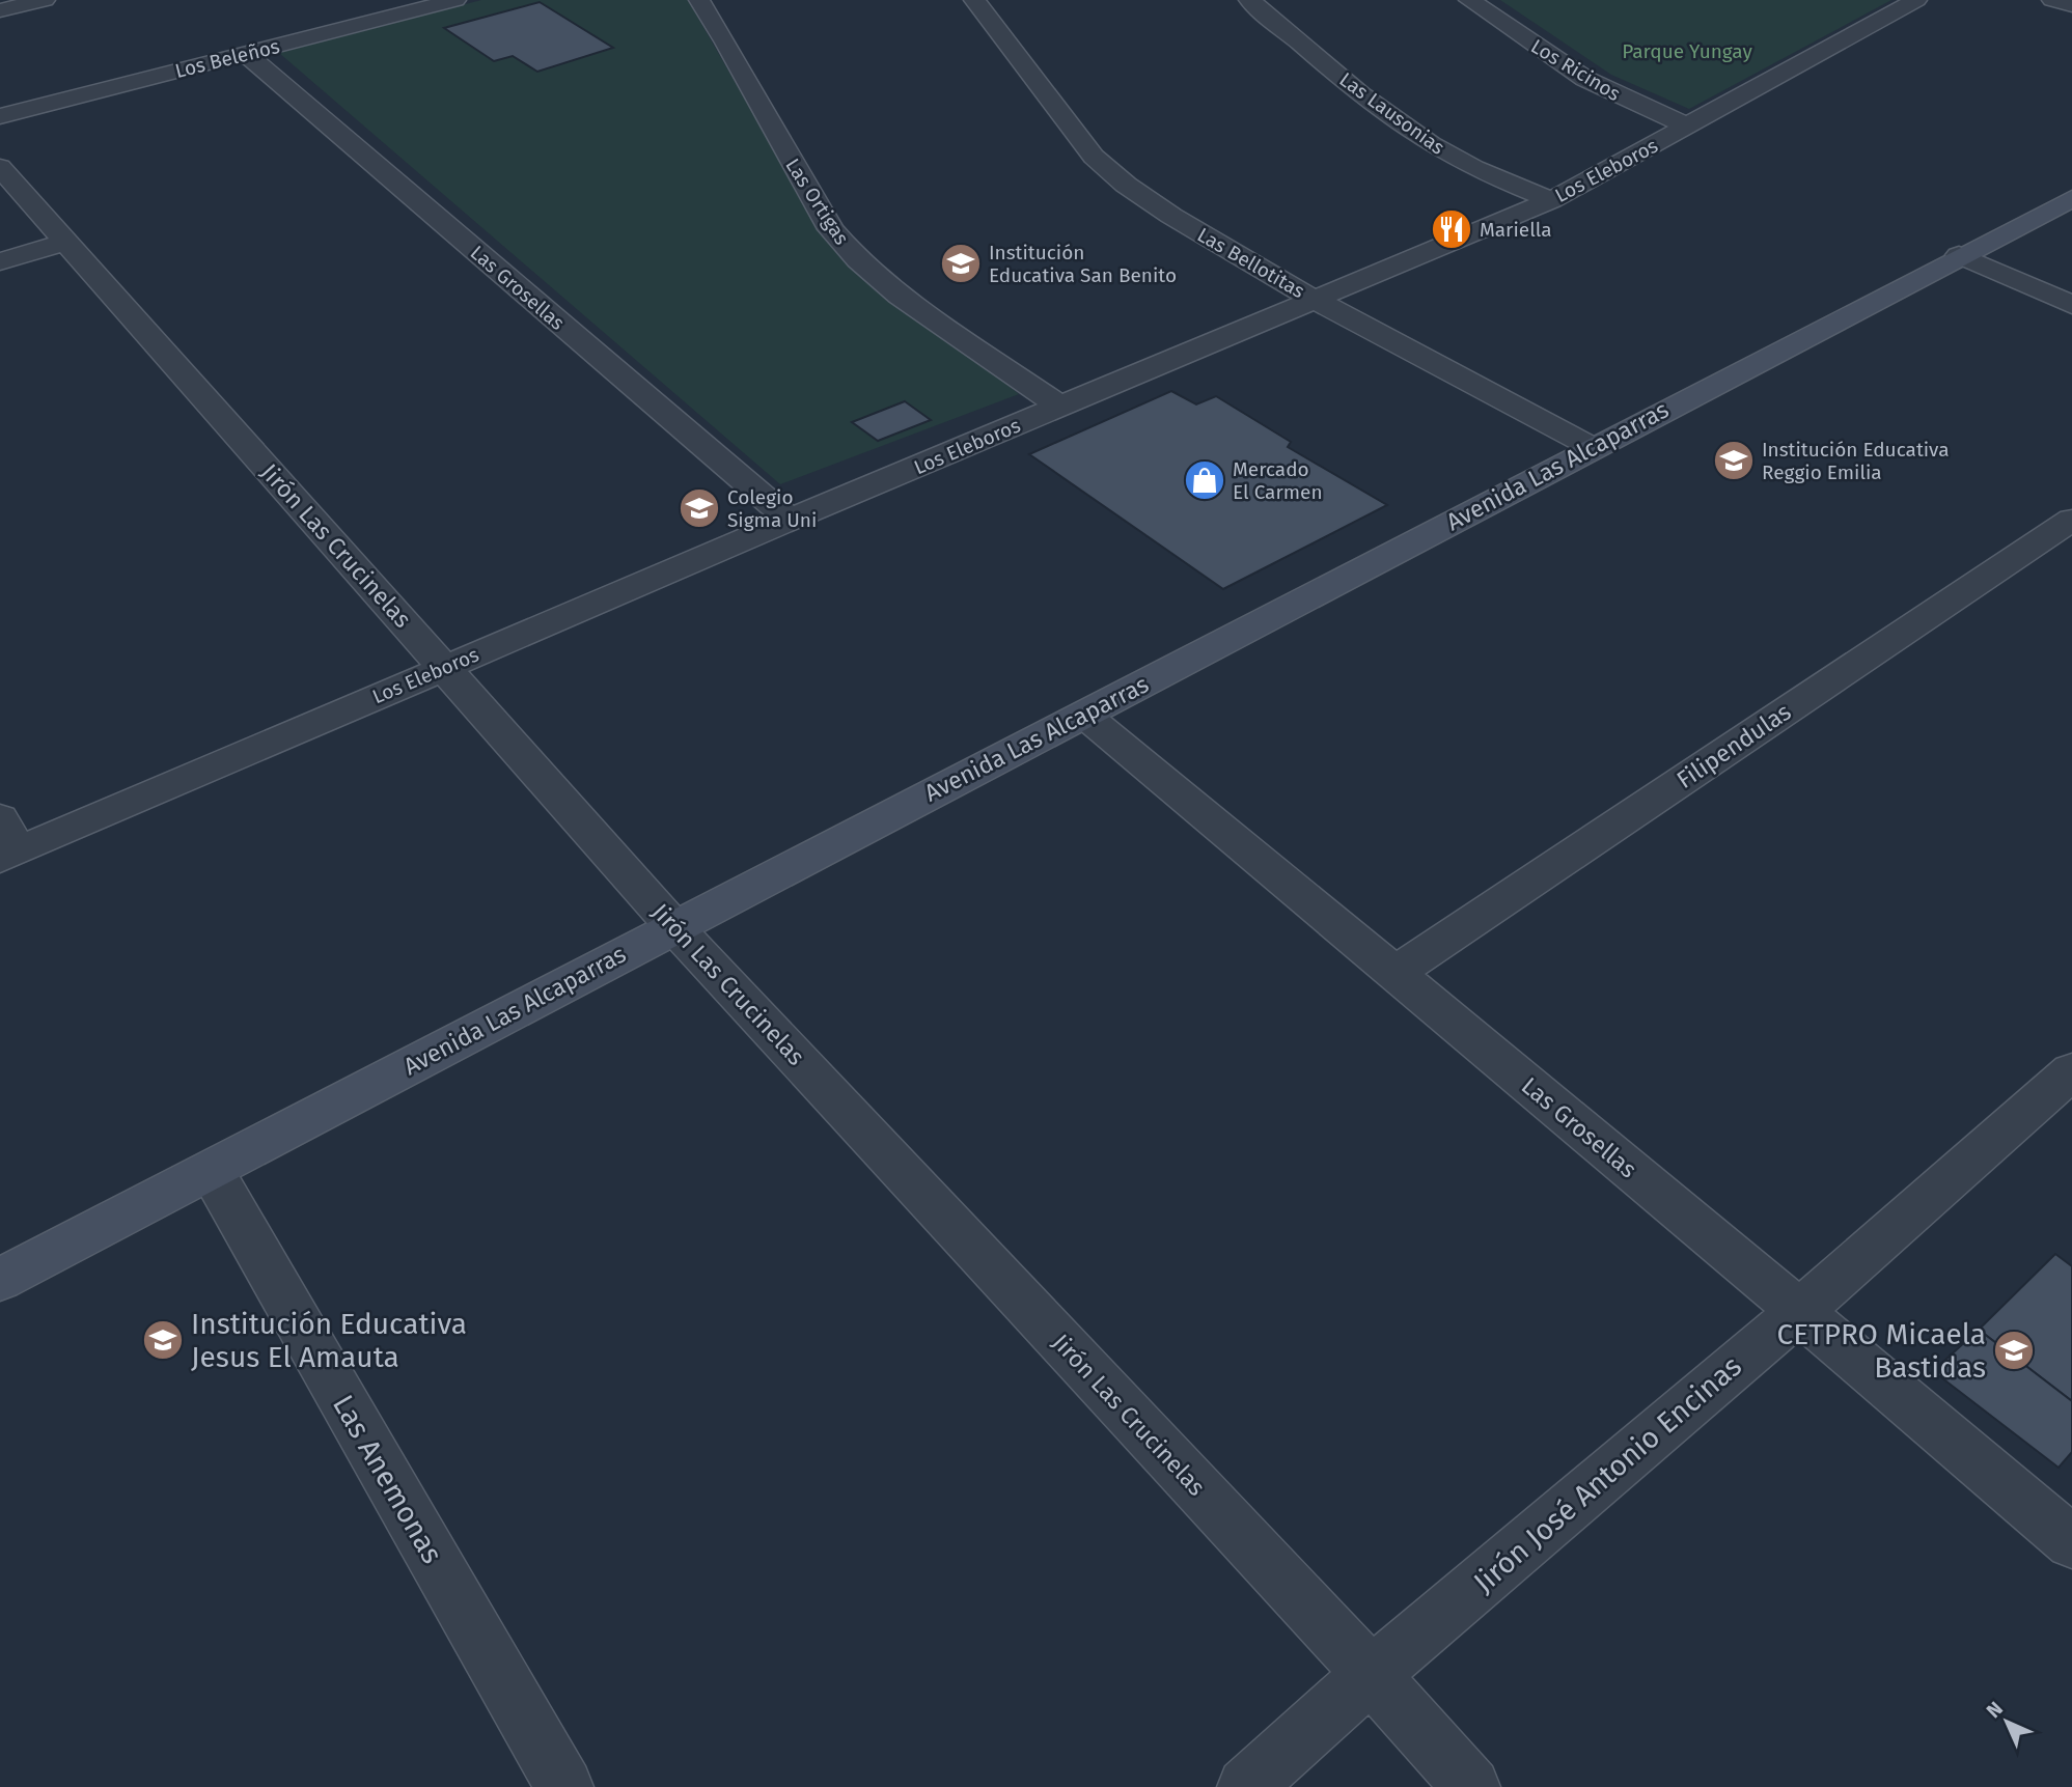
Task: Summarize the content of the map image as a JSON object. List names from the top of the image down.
{
  "streets": {
    "street": [
      "Los Beleños",
      "Los Ricinos",
      "Las Lausonias",
      "Los Eleboros",
      "Las Ortigas",
      "Las Bellotitas",
      "Las Grosellas",
      "Avenida Las Alcaparras",
      "Jirón Las Crucinelas",
      "Filipendulas",
      "Jirón José Antonio Encinas",
      "Las Anemonas"
    ]
  },
  "crossings": [
    ["Los Beleños", "Las Grosellas"],
    ["Los Ricinos", "Los Eleboros"],
    ["Las Lausonias", "Los Eleboros"],
    ["Los Eleboros", "Las Ortigas"],
    ["Los Eleboros", "Las Bellotitas"],
    ["Los Eleboros", "Las Grosellas"],
    ["Los Eleboros", "Jirón Las Crucinelas"],
    ["Las Bellotitas", "Avenida Las Alcaparras"],
    ["Las Grosellas", "Avenida Las Alcaparras"],
    ["Las Grosellas", "Filipendulas"],
    ["Las Grosellas", "Jirón José Antonio Encinas"],
    ["Avenida Las Alcaparras", "Jirón Las Crucinelas"],
    ["Avenida Las Alcaparras", "Las Anemonas"],
    ["Jirón Las Crucinelas", "Jirón José Antonio Encinas"]
  ],
  "parks": ["Parque Yungay"],
  "places": {
    "restaurant": ["Mariella"],
    "school or university": [
      "Institución Educativa San Benito",
      "Institución Educativa Reggio Emilia",
      "Colegio Sigma Uni",
      "Institución Educativa Jesus El Amauta",
      "CETPRO Micaela Bastidas"
    ],
    "shop": ["Mercado El Carmen"]
  },
  "north": "top left"
}
